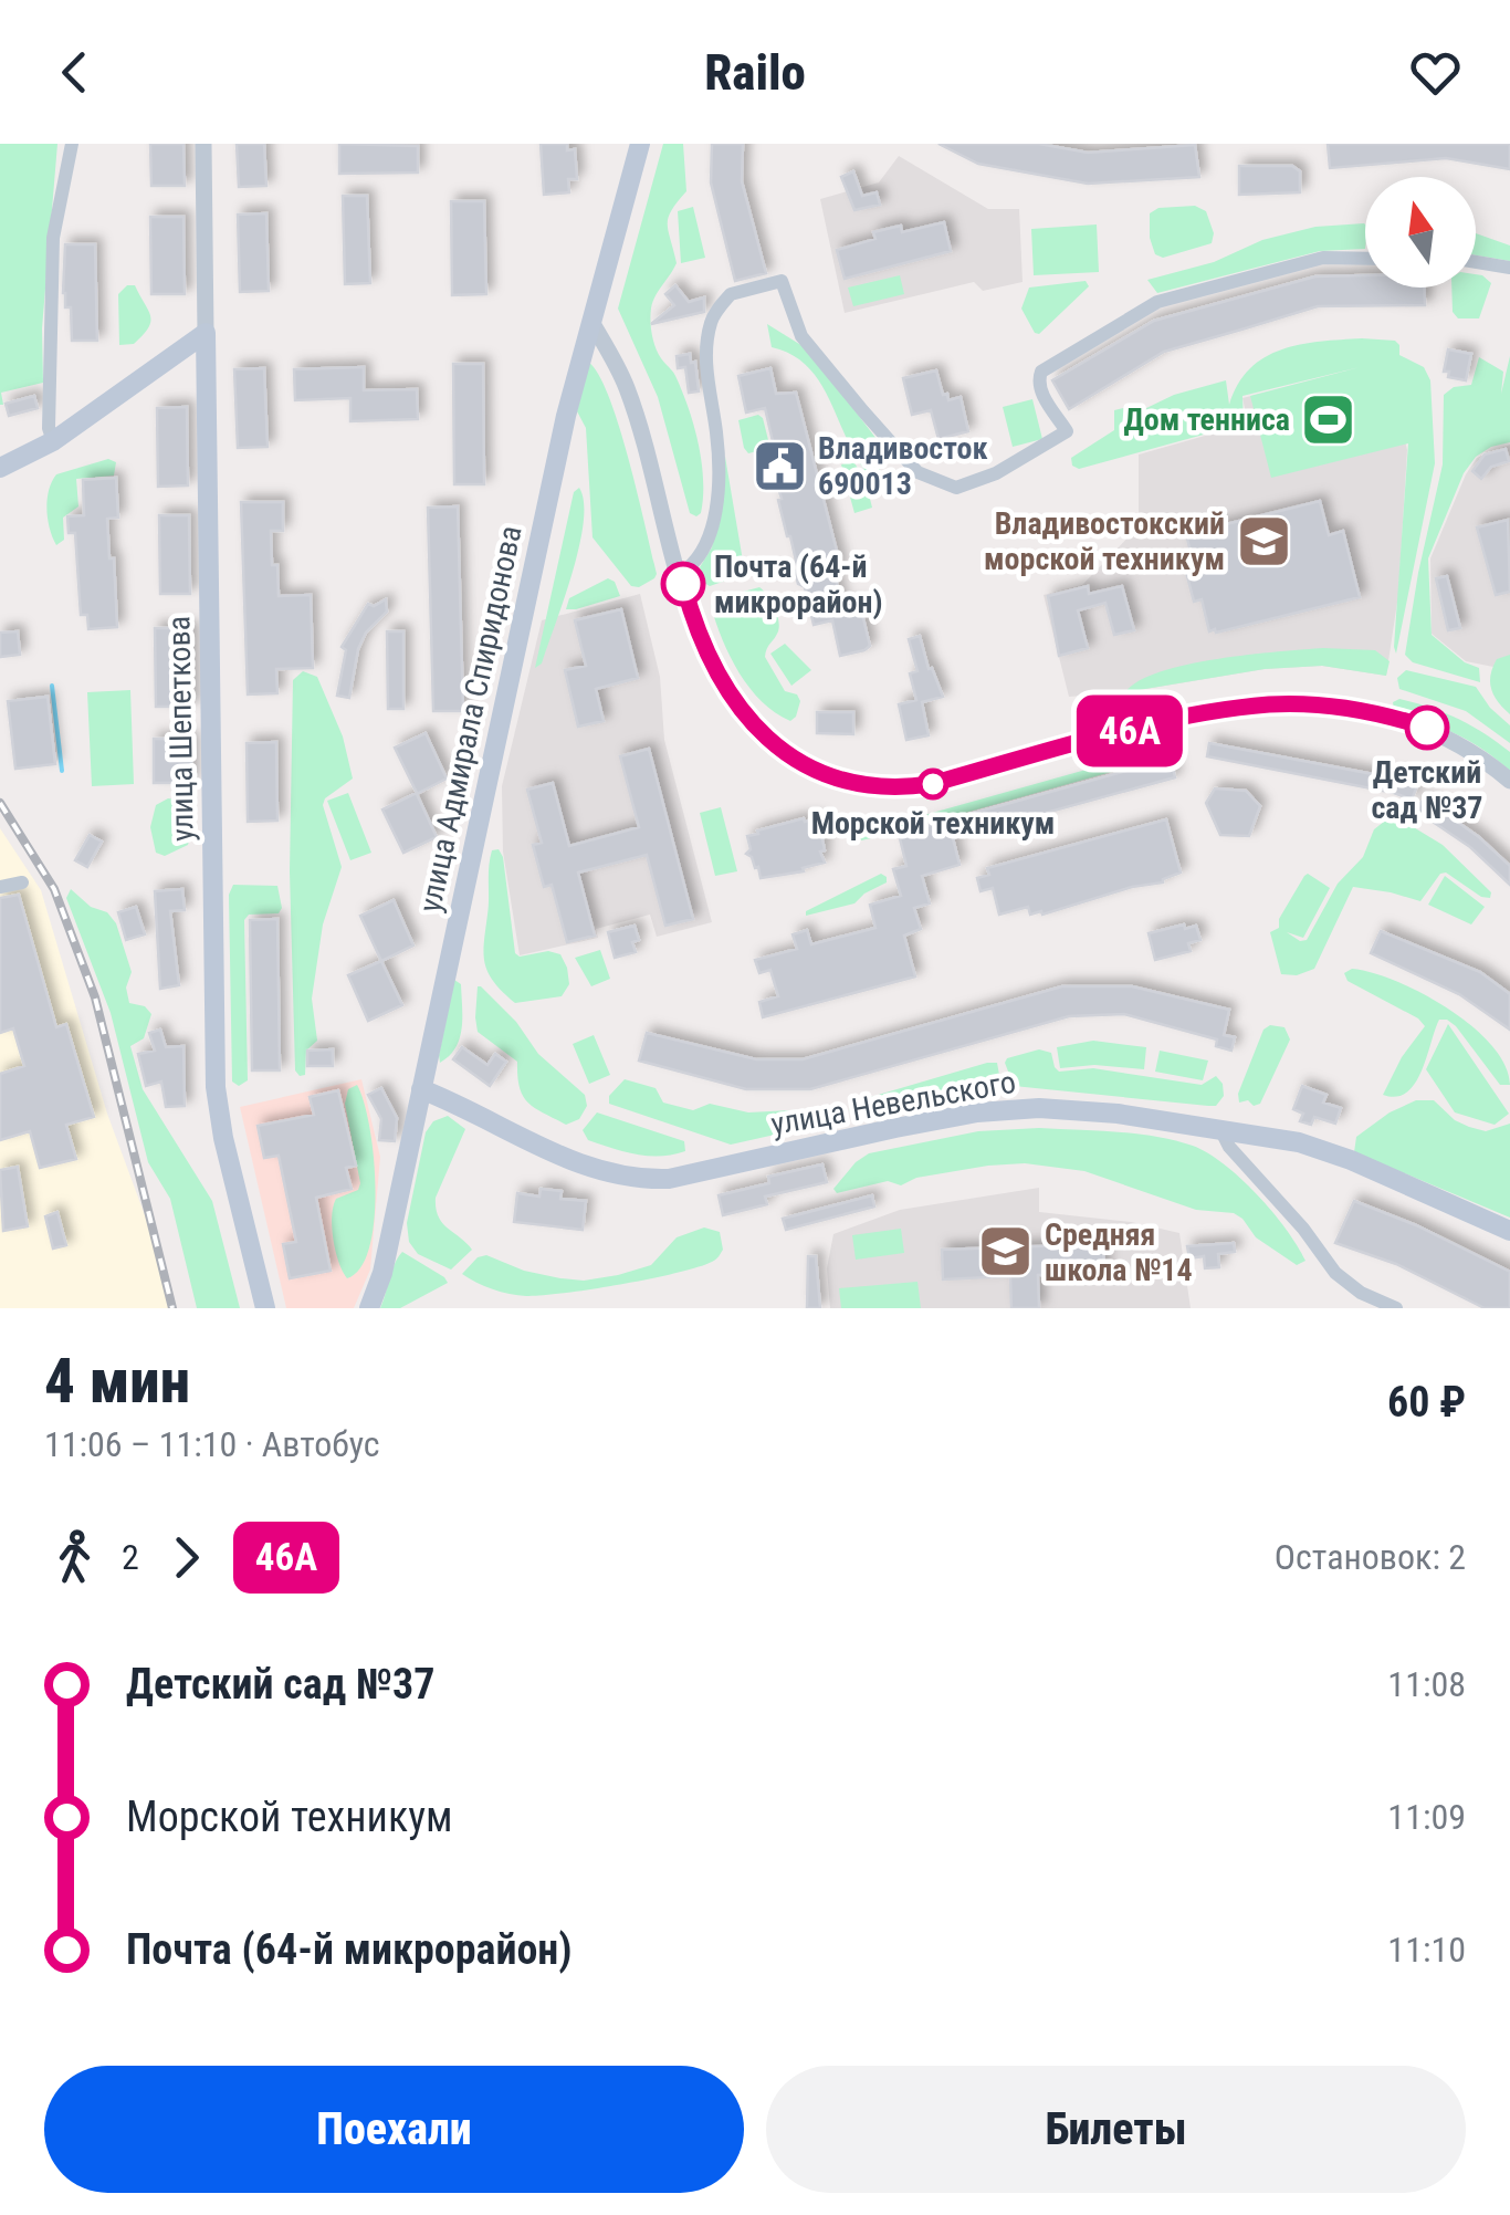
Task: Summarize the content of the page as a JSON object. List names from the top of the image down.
{
  "streets": {
    "main road": ["улица Адмирала Спиридонова", "улица Шепеткова", "улица Невельского"]
  },
  "crossings": [
    ["улица Адмирала Спиридонова", "улица Невельского"]
  ],
  "places": {
    "sports": ["Дом тенниса"],
    "public building": ["Владивосток 690013"],
    "school or university": ["Владивостокский морской техникум", "Средняя школа №14"],
    "other": ["Почта (64-й микрорайон)", "Детский сад №37", "Морской техникум"]
  },
  "lines": ["bus line 46А"],
  "north": "top",
  "page": {
    "header": "Railo",
    "on_map": "46А",
    "heading": ["4 мин", "11:06 – 11:10 · Автобус", "60 ₽"],
    "legs": ["2", "46А", "Остановок: 2"],
    "list": [
      {
        "name": "Детский сад №37",
        "value": "11:08"
      },
      {
        "name": "Морской техникум",
        "value": "11:09"
      },
      {
        "name": "Почта (64-й микрорайон)",
        "value": "11:10"
      }
    ],
    "buttons": ["Поехали", "Билеты"]
  }
}
